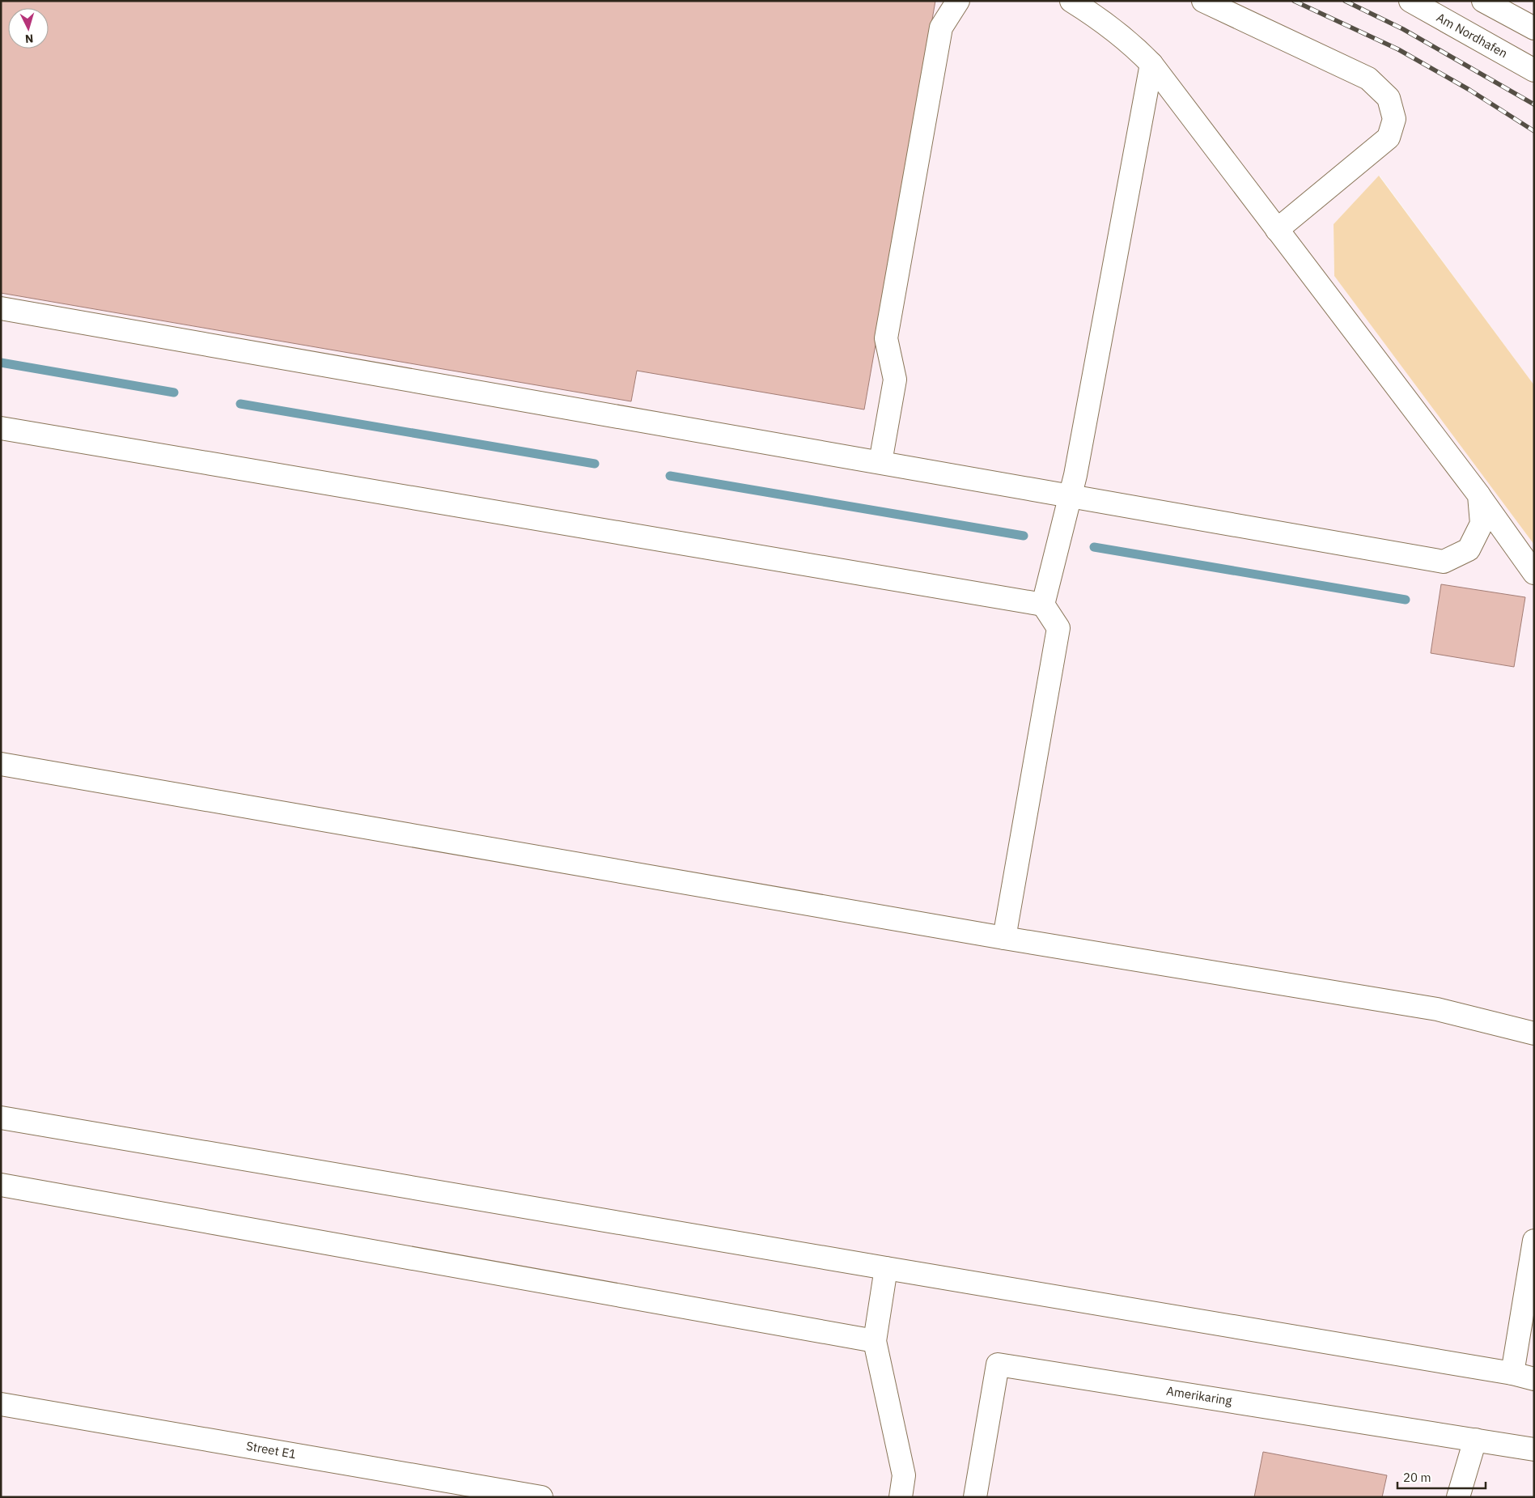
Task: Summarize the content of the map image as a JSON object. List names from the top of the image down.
{
  "streets": {
    "street": ["Am Nordhafen", "Amerikaring", "Street E1"]
  },
  "scale_bar": "20 m",
  "north": "bottom"
}
